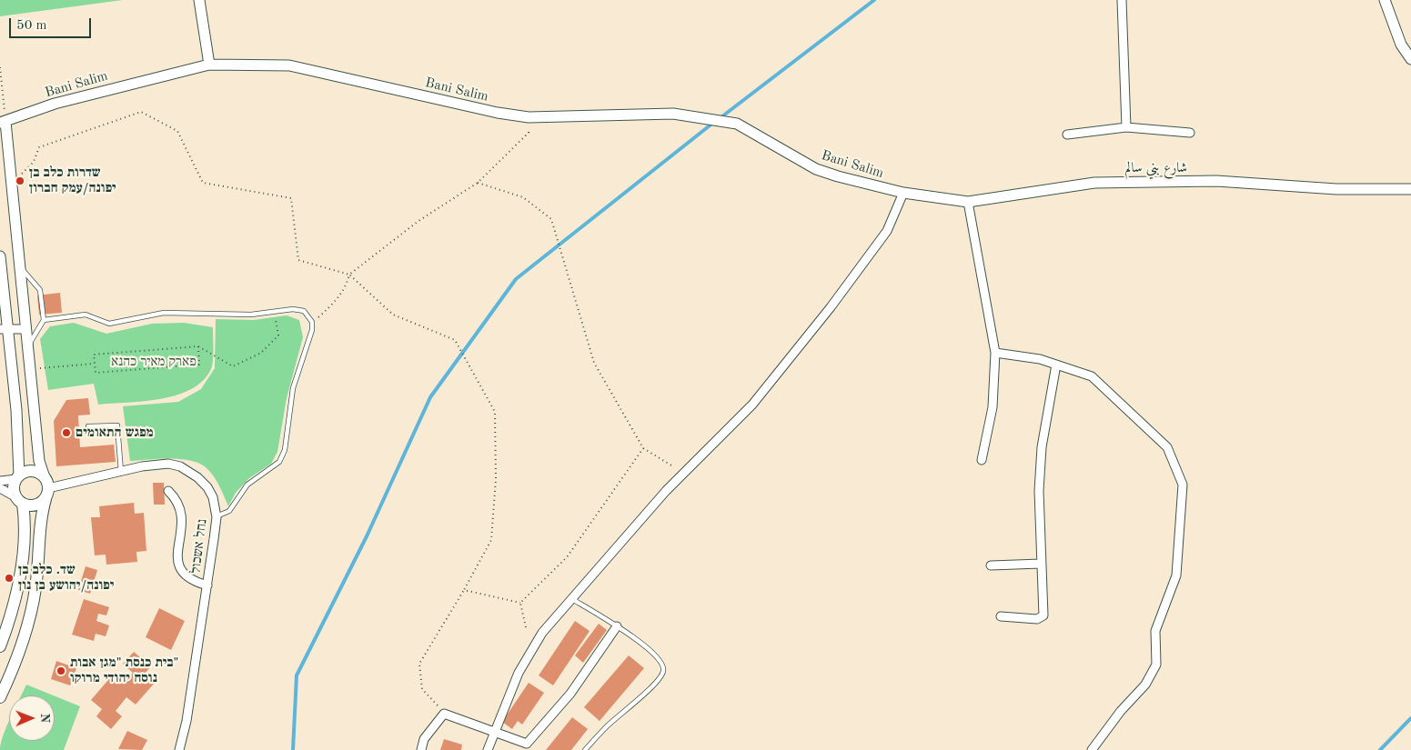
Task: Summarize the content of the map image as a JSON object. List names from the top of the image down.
{
  "streets": {
    "street": ["Bani Salim", "شارع بني سالم", "נחל אשכול"]
  },
  "crossings": [
    ["Bani Salim", "شارع بني سالم"]
  ],
  "parks": ["פארק מאיר כהנא"],
  "places": [
    "שדרות כלב בן יפונה/עמק חברון",
    "מפגש התאומים",
    "שד. כלב בן יפונה/יהושע בן נון",
    "בית כנסת \"מגן אבות\" נוסח יהודי מרוקו"
  ],
  "scale_bar": "50 m",
  "north": "right"
}
